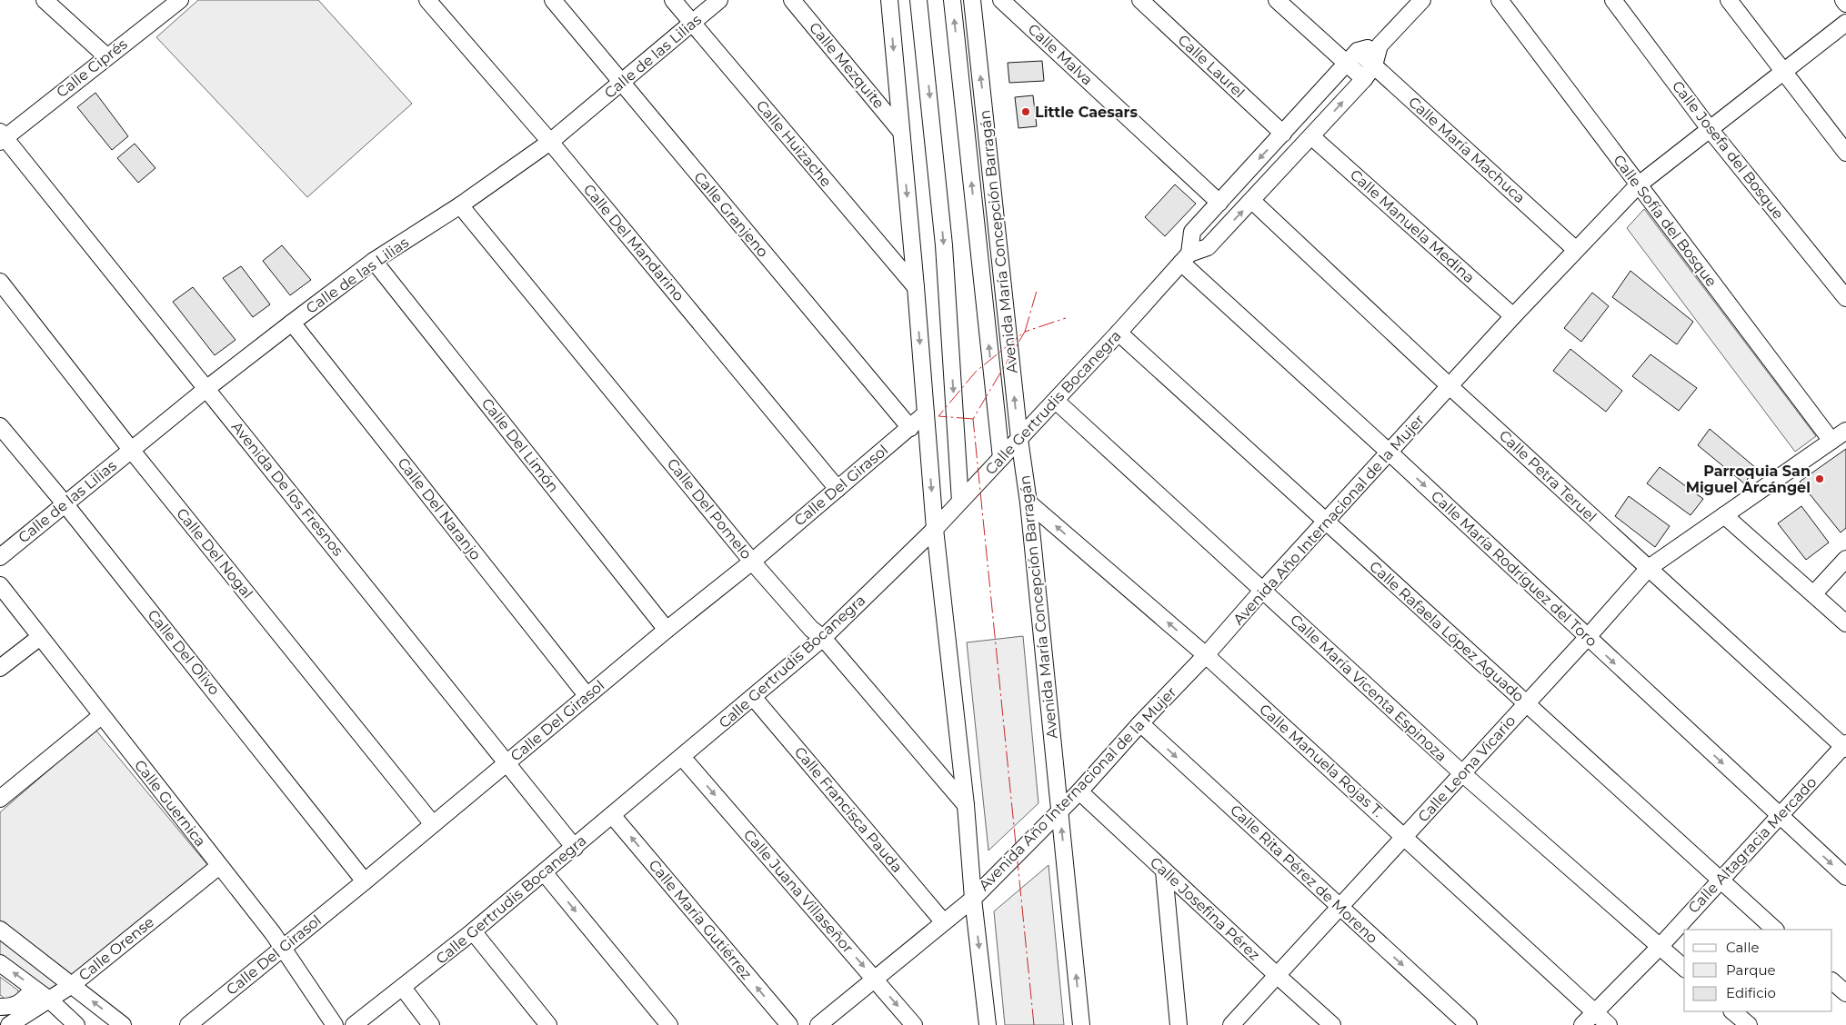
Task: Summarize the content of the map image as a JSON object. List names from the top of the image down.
{
  "streets": {
    "street": [
      "Calle Malva",
      "Calle de las Lilias",
      "Calle Mezquite",
      "Calle Laurel",
      "Calle Ciprés",
      "Calle Huizache",
      "Calle María Machuca",
      "Calle Josefa del Bosque",
      "Calle Granjeno",
      "Calle Sofía del Bosque",
      "Calle Manuela Medina",
      "Avenida María Concepción Barragán",
      "Calle Del Mandarino",
      "Calle Gertrudis Bocanegra",
      "Calle Del Limón",
      "Calle Petra Teruel",
      "Calle Del Girasol",
      "Avenida De los Fresnos",
      "Calle Del Naranjo",
      "Calle Del Pomelo",
      "Avenida Año Internacional de la Mujer",
      "Calle Del Nogal",
      "Calle María Rodríguez del Toro",
      "Calle Rafaela López Aguado",
      "Calle Del Olivo",
      "Calle María Vicenta Espinoza",
      "Calle Manuela Rojas T.",
      "Calle Leona Vicario",
      "Calle Guernica",
      "Calle Francisca Pauda",
      "Calle Altagracia Mercado",
      "Calle Rita Pérez de Moreno",
      "Calle Juana Villaseñor",
      "Calle Josefina Pérez",
      "Calle María Gutiérrez",
      "Calle Orense"
    ]
  },
  "crossings": [
    ["Calle de las Lilias", "Calle Huizache"],
    ["Calle de las Lilias", "Calle Granjeno"],
    ["Calle de las Lilias", "Calle Del Mandarino"],
    ["Calle de las Lilias", "Calle Del Limón"],
    ["Calle de las Lilias", "Avenida De los Fresnos"],
    ["Calle de las Lilias", "Calle Del Naranjo"],
    ["Calle de las Lilias", "Calle Del Pomelo"],
    ["Calle de las Lilias", "Calle Del Nogal"],
    ["Calle de las Lilias", "Calle Del Olivo"],
    ["Calle Ciprés", "Avenida De los Fresnos"],
    ["Calle María Machuca", "Calle Gertrudis Bocanegra"],
    ["Calle María Machuca", "Avenida Año Internacional de la Mujer"],
    ["Calle Josefa del Bosque", "Avenida Año Internacional de la Mujer"],
    ["Calle Granjeno", "Calle Del Girasol"],
    ["Calle Sofía del Bosque", "Avenida Año Internacional de la Mujer"],
    ["Calle Sofía del Bosque", "Calle Leona Vicario"],
    ["Calle Manuela Medina", "Calle Gertrudis Bocanegra"],
    ["Calle Manuela Medina", "Avenida Año Internacional de la Mujer"],
    ["Avenida María Concepción Barragán", "Calle Gertrudis Bocanegra"],
    ["Avenida María Concepción Barragán", "Avenida Año Internacional de la Mujer"],
    ["Avenida María Concepción Barragán", "Calle Manuela Rojas T."],
    ["Calle Del Mandarino", "Calle Del Girasol"],
    ["Calle Gertrudis Bocanegra", "Calle Petra Teruel"],
    ["Calle Gertrudis Bocanegra", "Avenida De los Fresnos"],
    ["Calle Gertrudis Bocanegra", "Calle Del Pomelo"],
    ["Calle Gertrudis Bocanegra", "Calle María Rodríguez del Toro"],
    ["Calle Gertrudis Bocanegra", "Calle Rafaela López Aguado"],
    ["Calle Gertrudis Bocanegra", "Calle María Vicenta Espinoza"],
    ["Calle Gertrudis Bocanegra", "Calle Francisca Pauda"],
    ["Calle Gertrudis Bocanegra", "Calle Juana Villaseñor"],
    ["Calle Gertrudis Bocanegra", "Calle María Gutiérrez"],
    ["Calle Del Limón", "Calle Del Girasol"],
    ["Calle Petra Teruel", "Avenida Año Internacional de la Mujer"],
    ["Calle Petra Teruel", "Calle Leona Vicario"],
    ["Calle Petra Teruel", "Calle Altagracia Mercado"],
    ["Calle Del Girasol", "Avenida De los Fresnos"],
    ["Calle Del Girasol", "Calle Del Naranjo"],
    ["Calle Del Girasol", "Calle Del Pomelo"],
    ["Calle Del Girasol", "Calle Del Nogal"],
    ["Calle Del Girasol", "Calle Del Olivo"],
    ["Calle Del Girasol", "Calle Guernica"],
    ["Avenida Año Internacional de la Mujer", "Calle María Rodríguez del Toro"],
    ["Avenida Año Internacional de la Mujer", "Calle Rafaela López Aguado"],
    ["Avenida Año Internacional de la Mujer", "Calle María Vicenta Espinoza"],
    ["Avenida Año Internacional de la Mujer", "Calle Manuela Rojas T."],
    ["Avenida Año Internacional de la Mujer", "Calle Francisca Pauda"],
    ["Avenida Año Internacional de la Mujer", "Calle Rita Pérez de Moreno"],
    ["Avenida Año Internacional de la Mujer", "Calle Juana Villaseñor"],
    ["Avenida Año Internacional de la Mujer", "Calle Josefina Pérez"],
    ["Calle María Rodríguez del Toro", "Calle Leona Vicario"],
    ["Calle María Rodríguez del Toro", "Calle Altagracia Mercado"],
    ["Calle Rafaela López Aguado", "Calle Leona Vicario"],
    ["Calle Rafaela López Aguado", "Calle Altagracia Mercado"],
    ["Calle María Vicenta Espinoza", "Calle Leona Vicario"],
    ["Calle María Vicenta Espinoza", "Calle Altagracia Mercado"],
    ["Calle Manuela Rojas T.", "Calle Leona Vicario"],
    ["Calle Manuela Rojas T.", "Calle Altagracia Mercado"],
    ["Calle Leona Vicario", "Calle Rita Pérez de Moreno"],
    ["Calle Leona Vicario", "Calle Josefina Pérez"],
    ["Calle Guernica", "Calle Orense"]
  ],
  "one_way": ["Calle María Rodríguez del Toro", "Calle Rita Pérez de Moreno", "Calle Juana Villaseñor"],
  "places": ["Little Caesars", "Parroquia San Miguel Arcángel"],
  "legend": ["Calle", "Parque", "Edificio"]
}
